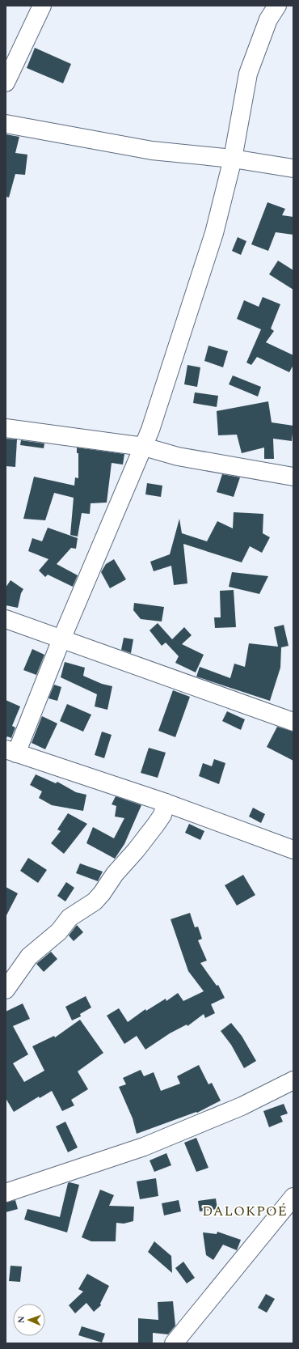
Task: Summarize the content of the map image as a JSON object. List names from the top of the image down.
{
  "districts": ["DALOKPOÉ"],
  "north": "left"
}
